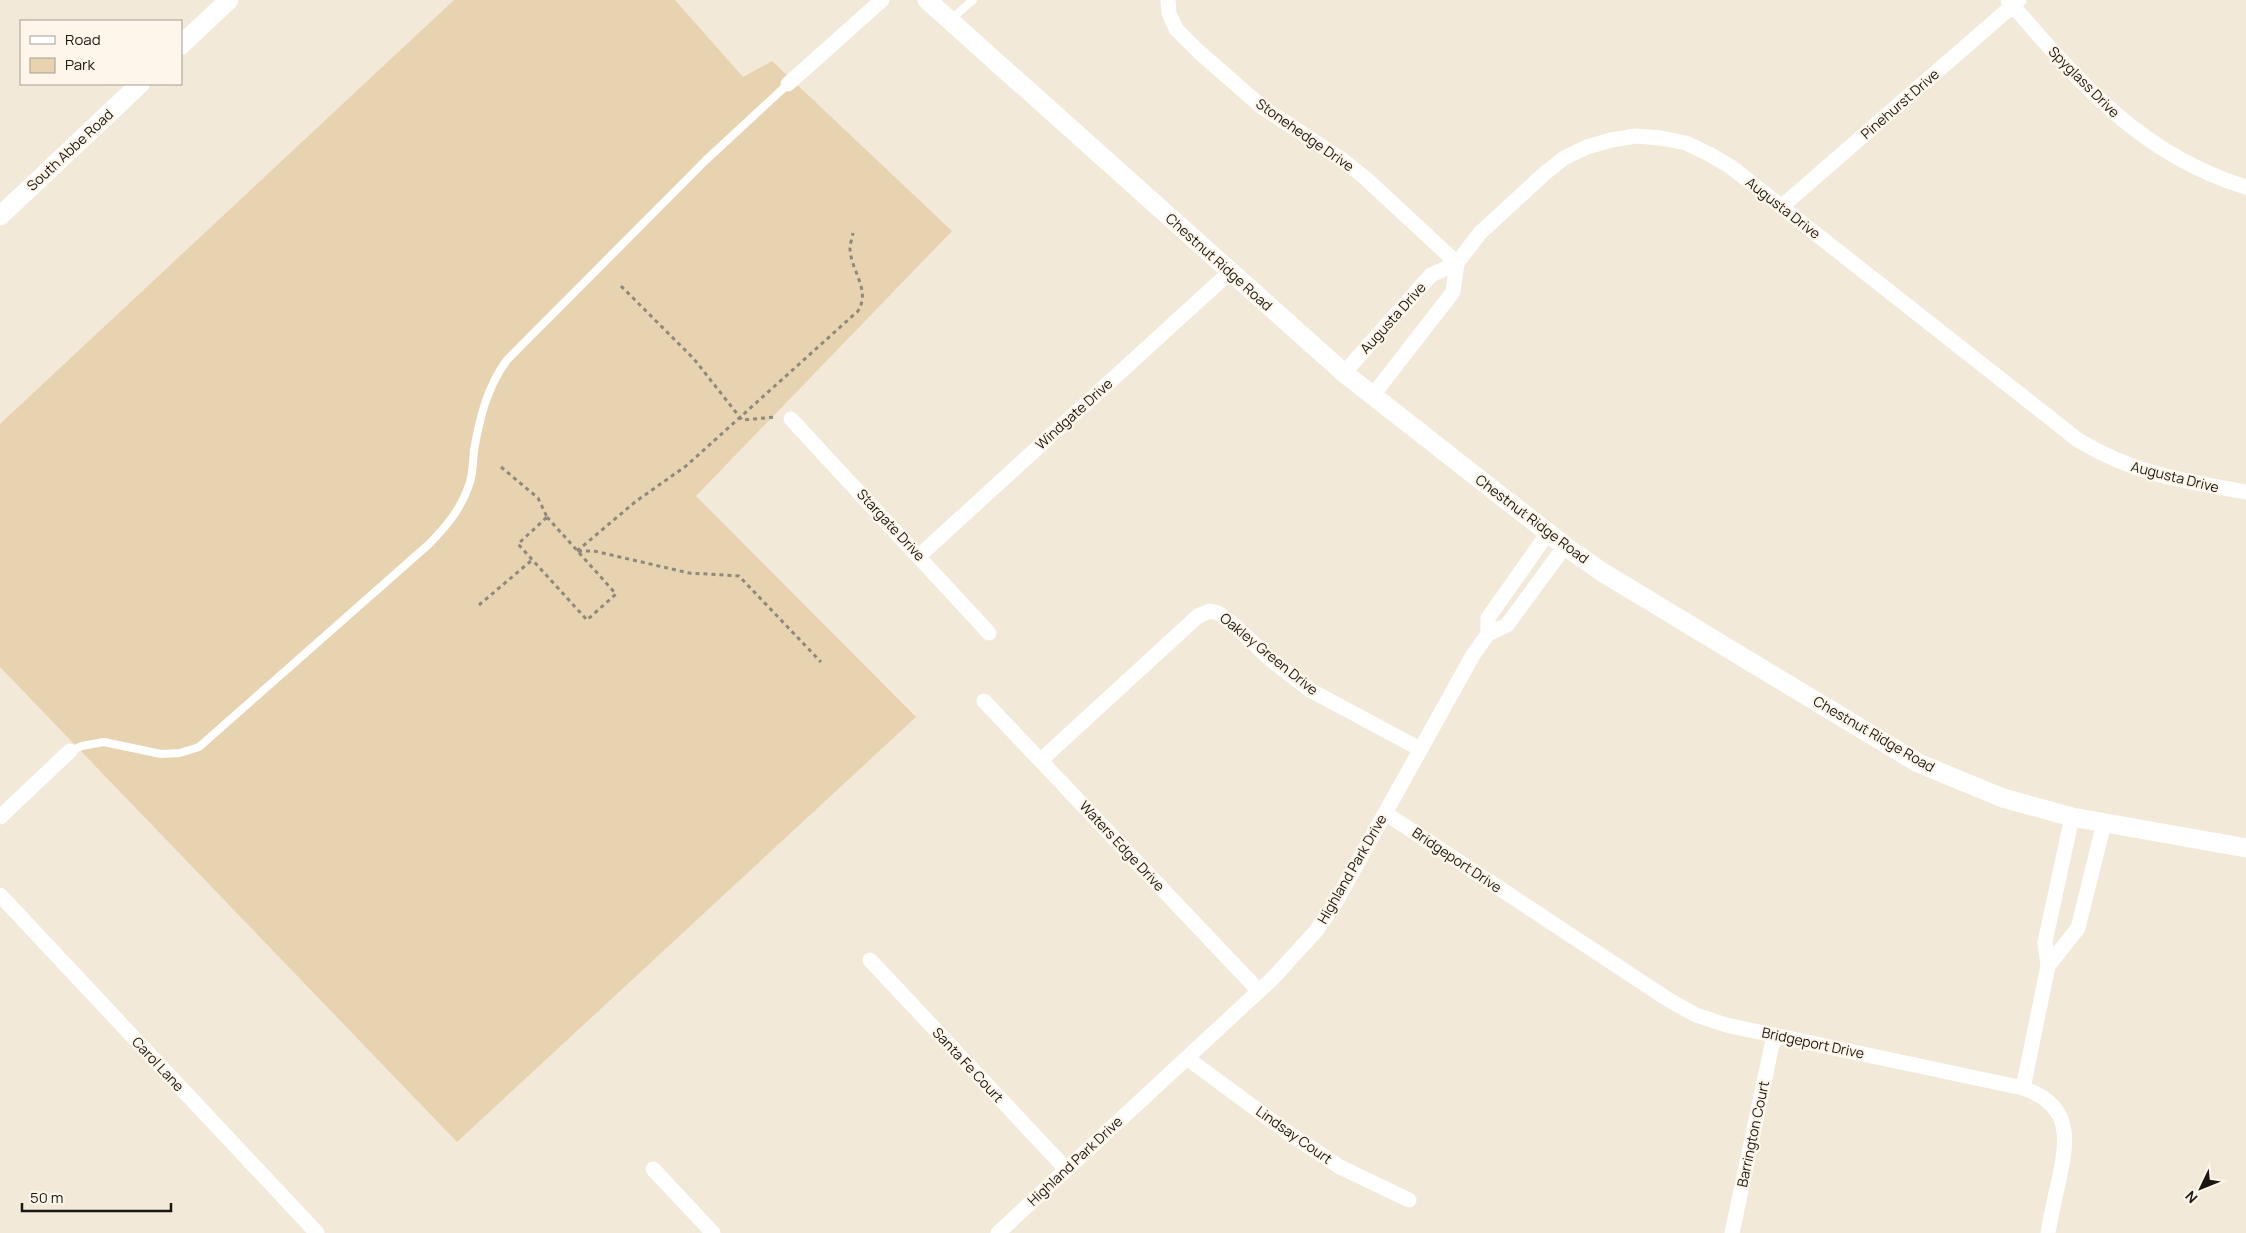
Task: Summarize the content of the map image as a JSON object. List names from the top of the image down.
{
  "streets": {
    "street": [
      "Spyglass Drive",
      "Pinehurst Drive",
      "Stonehedge Drive",
      "South Abbe Road",
      "Augusta Drive",
      "Chestnut Ridge Road",
      "Windgate Drive",
      "Stargate Drive",
      "Oakley Green Drive",
      "Waters Edge Drive",
      "Bridgeport Drive",
      "Highland Park Drive",
      "Carol Lane",
      "Santa Fe Court",
      "Barrington Court",
      "Lindsay Court"
    ]
  },
  "crossings": [
    ["Spyglass Drive", "Pinehurst Drive"],
    ["Pinehurst Drive", "Augusta Drive"],
    ["Stonehedge Drive", "Augusta Drive"],
    ["Augusta Drive", "Chestnut Ridge Road"],
    ["Chestnut Ridge Road", "Windgate Drive"],
    ["Chestnut Ridge Road", "Highland Park Drive"],
    ["Windgate Drive", "Stargate Drive"],
    ["Oakley Green Drive", "Waters Edge Drive"],
    ["Oakley Green Drive", "Highland Park Drive"],
    ["Waters Edge Drive", "Highland Park Drive"],
    ["Bridgeport Drive", "Highland Park Drive"],
    ["Bridgeport Drive", "Barrington Court"],
    ["Highland Park Drive", "Santa Fe Court"],
    ["Highland Park Drive", "Lindsay Court"]
  ],
  "legend": ["Road", "Park"],
  "scale_bar": "50 m",
  "north": "bottom left"
}
